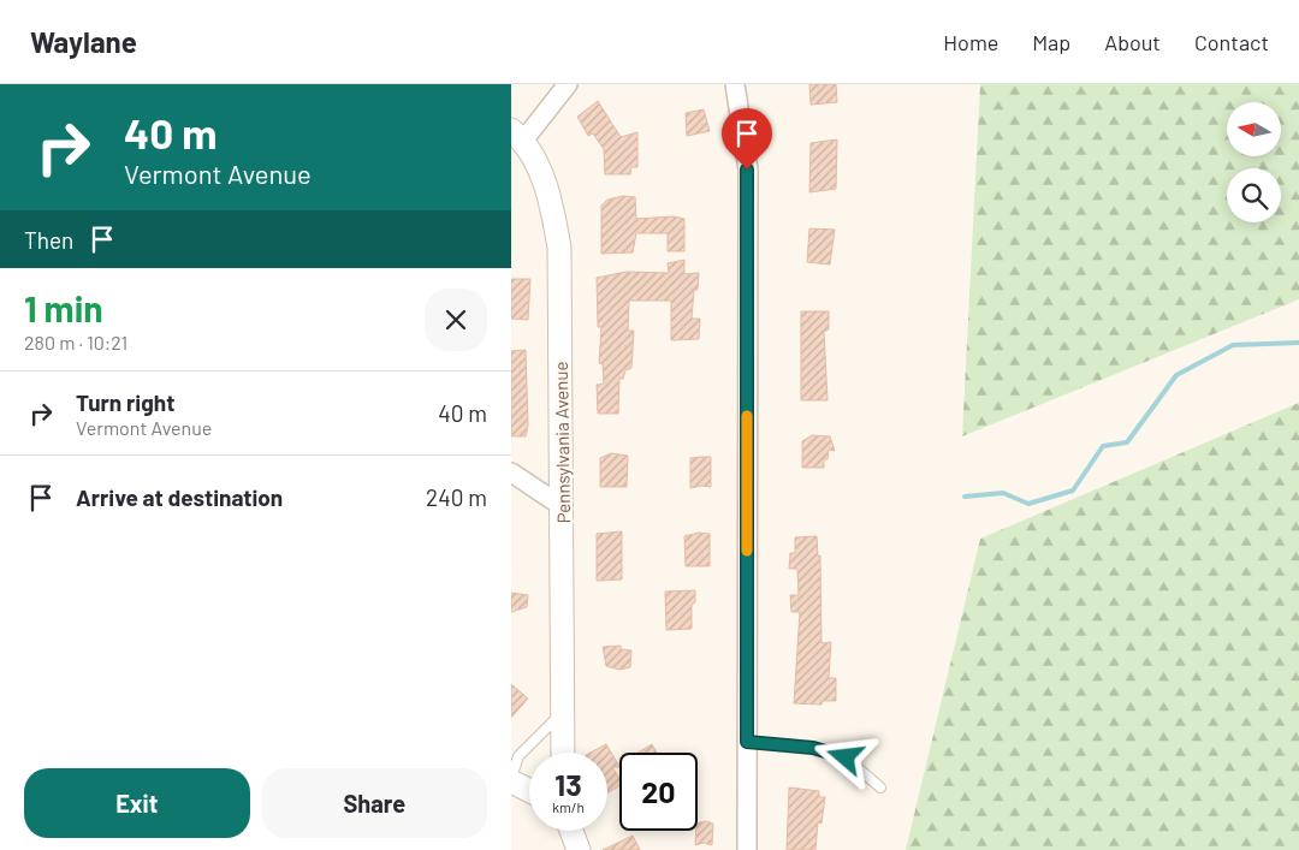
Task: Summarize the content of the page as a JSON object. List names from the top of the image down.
{
  "streets": {
    "street": ["Pennsylvania Avenue"]
  },
  "north": "left",
  "page": {
    "header": "Waylane",
    "nav": [
      "Home",
      "Map",
      "About",
      "Contact"
    ],
    "turn": ["40 m", "Vermont Avenue"],
    "then": "Then",
    "heading": ["1 min", "280 m · 10:21"],
    "list": [
      {
        "name": "Turn right",
        "note": "Vermont Avenue",
        "value": "40 m"
      },
      {
        "name": "Arrive at destination",
        "value": "240 m"
      }
    ],
    "speed": "13 km/h",
    "limit": "20",
    "buttons": ["Exit", "Share"]
  }
}
